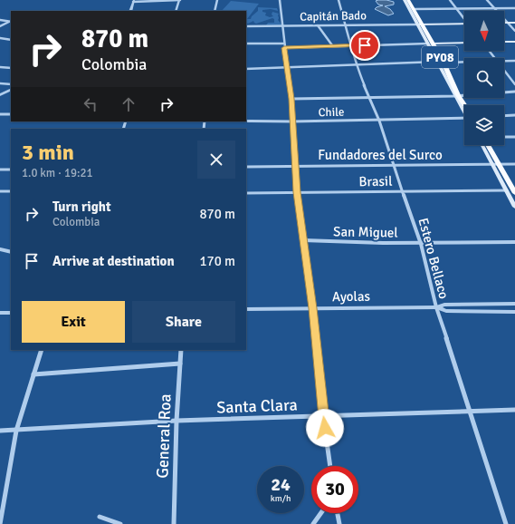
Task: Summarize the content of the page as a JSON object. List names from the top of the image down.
{
  "streets": {
    "highway": ["PY08"],
    "street": [
      "Capitán Bado",
      "Chile",
      "Fundadores del Surco",
      "Brasil",
      "San Miguel",
      "Estero Bellaco",
      "Ayolas",
      "Santa Clara",
      "General Roa"
    ]
  },
  "crossings": [
    ["Capitán Bado", "PY08"],
    ["Capitán Bado", "Estero Bellaco"],
    ["Chile", "Estero Bellaco"],
    ["Fundadores del Surco", "Estero Bellaco"],
    ["Brasil", "Estero Bellaco"],
    ["San Miguel", "Estero Bellaco"],
    ["Estero Bellaco", "Ayolas"],
    ["Estero Bellaco", "Santa Clara"],
    ["Santa Clara", "General Roa"]
  ],
  "north": "bottom",
  "page": {
    "turn": ["870 m", "Colombia"],
    "heading": ["3 min", "1.0 km · 19:21"],
    "list": [
      {
        "name": "Turn right",
        "note": "Colombia",
        "value": "870 m"
      },
      {
        "name": "Arrive at destination",
        "value": "170 m"
      }
    ],
    "buttons": ["Exit", "Share"],
    "speed": "24 km/h",
    "limit": "30"
  }
}
